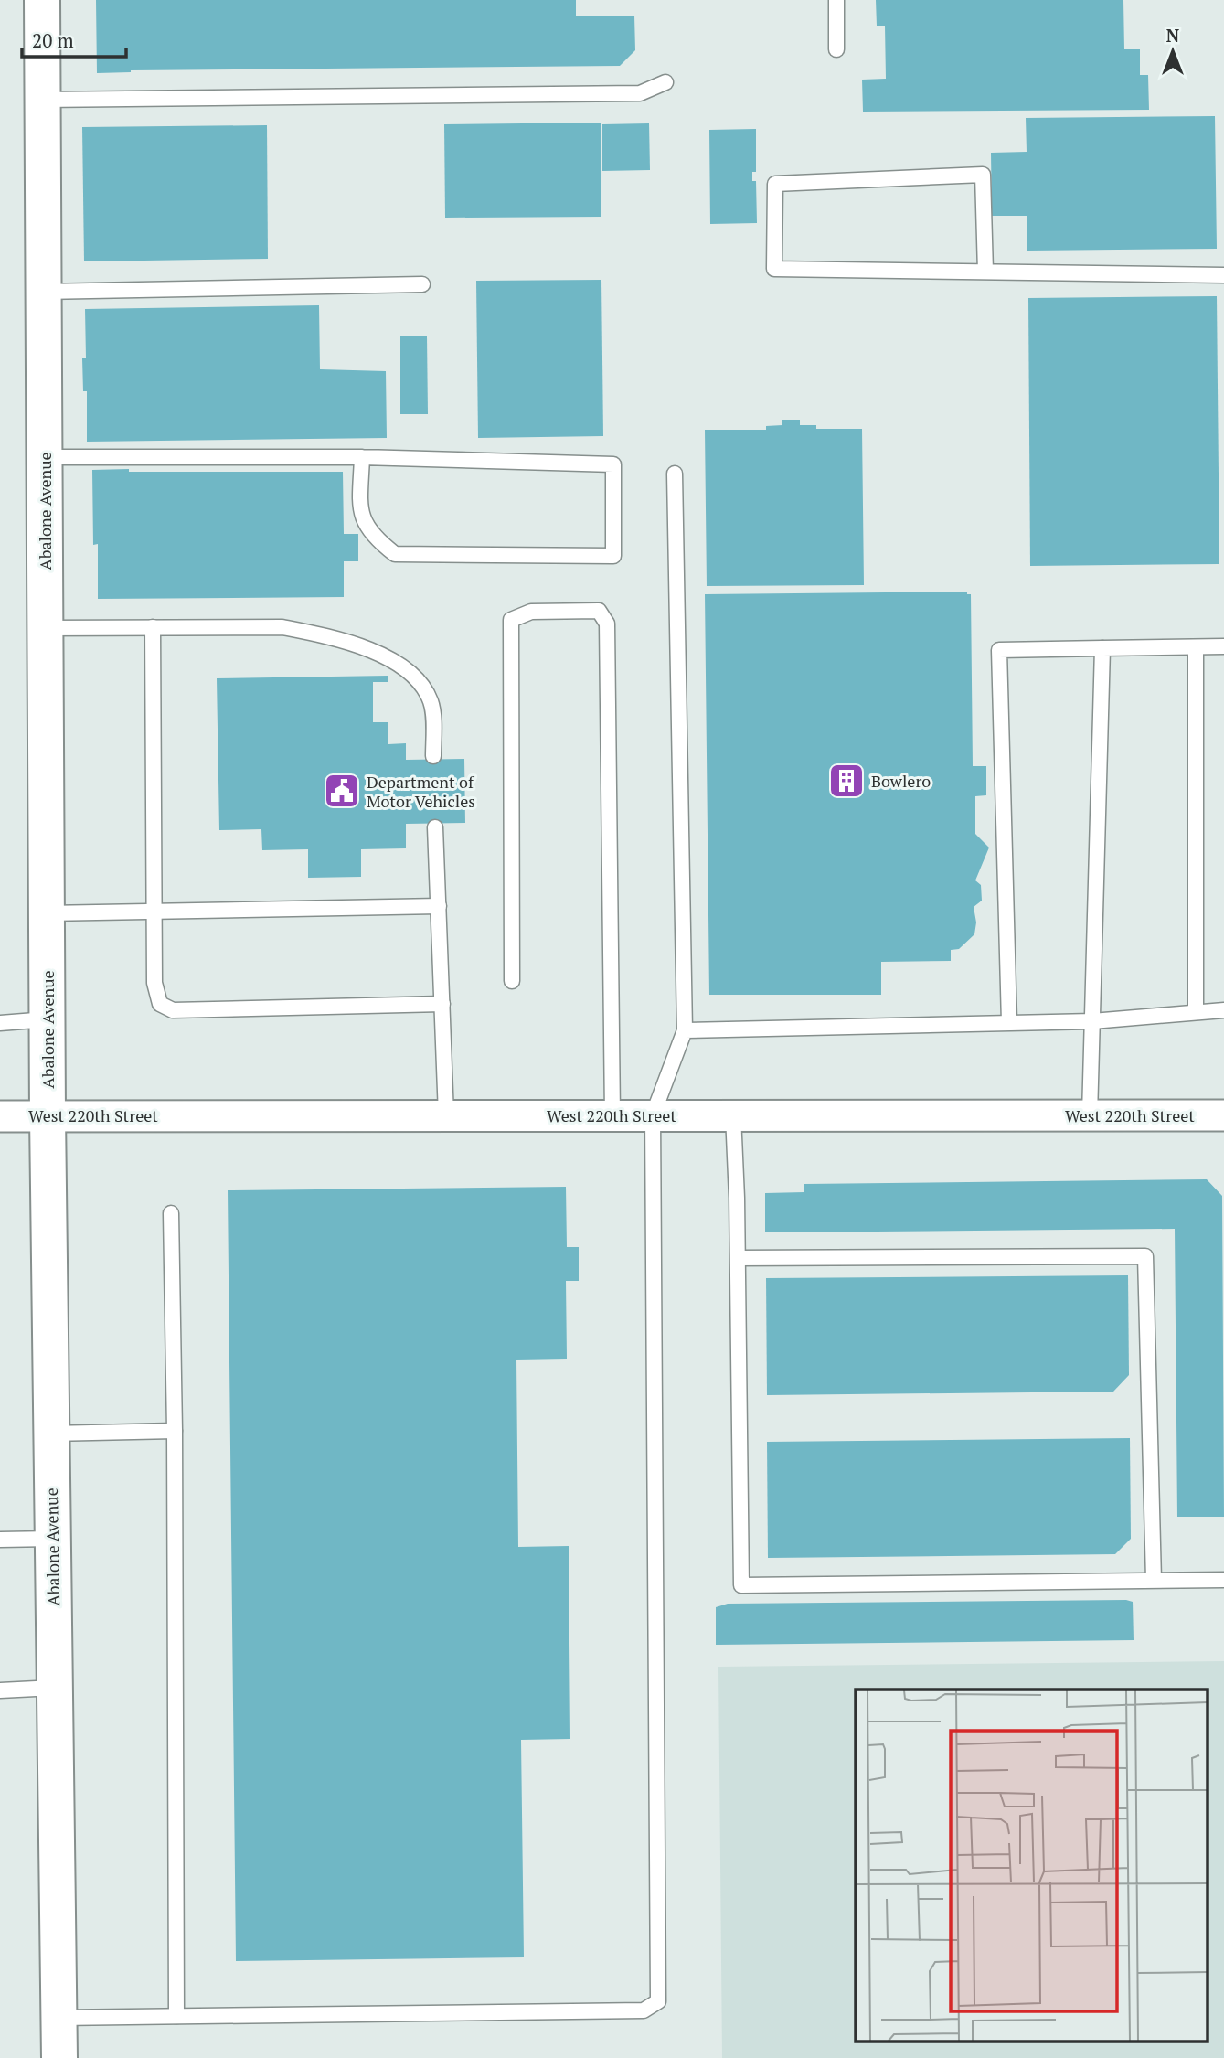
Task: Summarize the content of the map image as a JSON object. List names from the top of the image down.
{
  "streets": {
    "street": ["Abalone Avenue", "West 220th Street"]
  },
  "crossings": [
    ["Abalone Avenue", "West 220th Street"]
  ],
  "places": {
    "building": ["Bowlero"],
    "public building": ["Department of Motor Vehicles"]
  },
  "scale_bar": "20 m",
  "north": "top"
}
